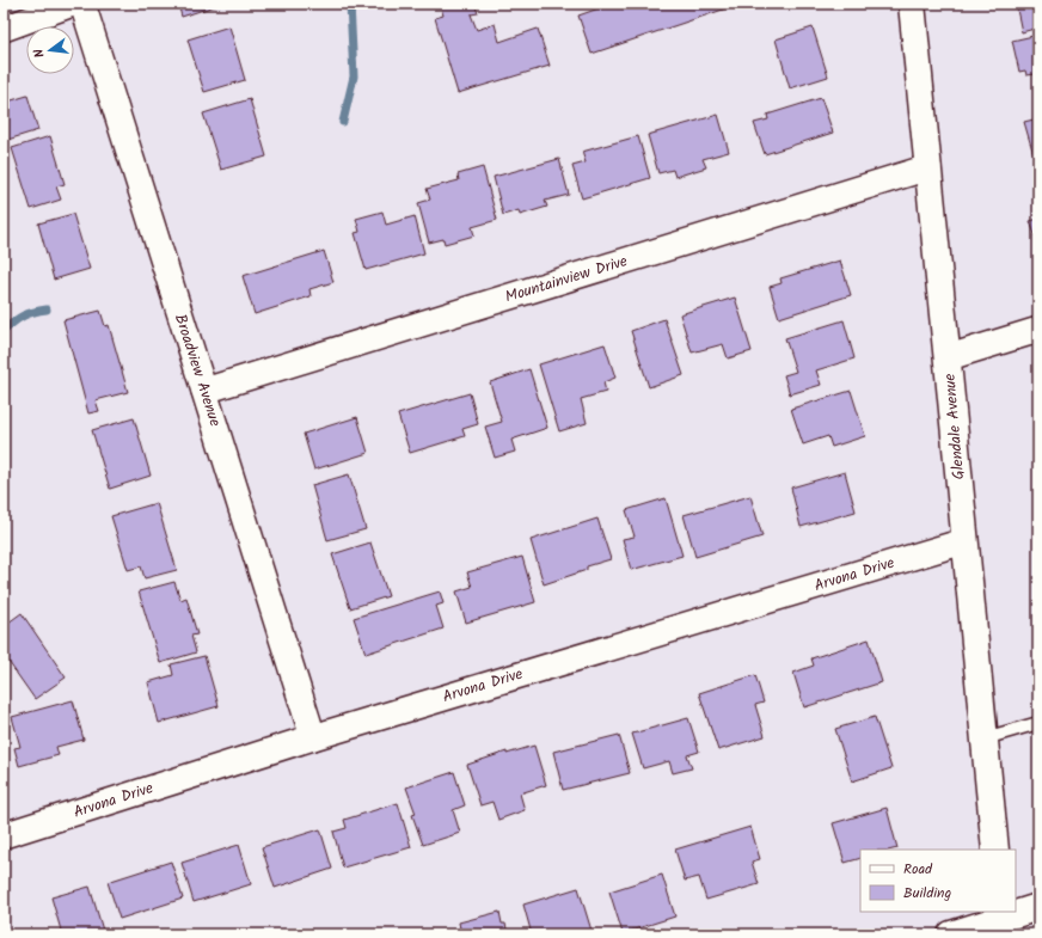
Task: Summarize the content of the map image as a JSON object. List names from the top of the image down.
{
  "streets": {
    "main road": ["Glendale Avenue"],
    "street": ["Mountainview Drive", "Broadview Avenue", "Arvona Drive"]
  },
  "crossings": [
    ["Mountainview Drive", "Broadview Avenue"],
    ["Mountainview Drive", "Glendale Avenue"],
    ["Broadview Avenue", "Arvona Drive"],
    ["Glendale Avenue", "Arvona Drive"]
  ],
  "legend": ["Road", "Building"],
  "north": "left"
}
